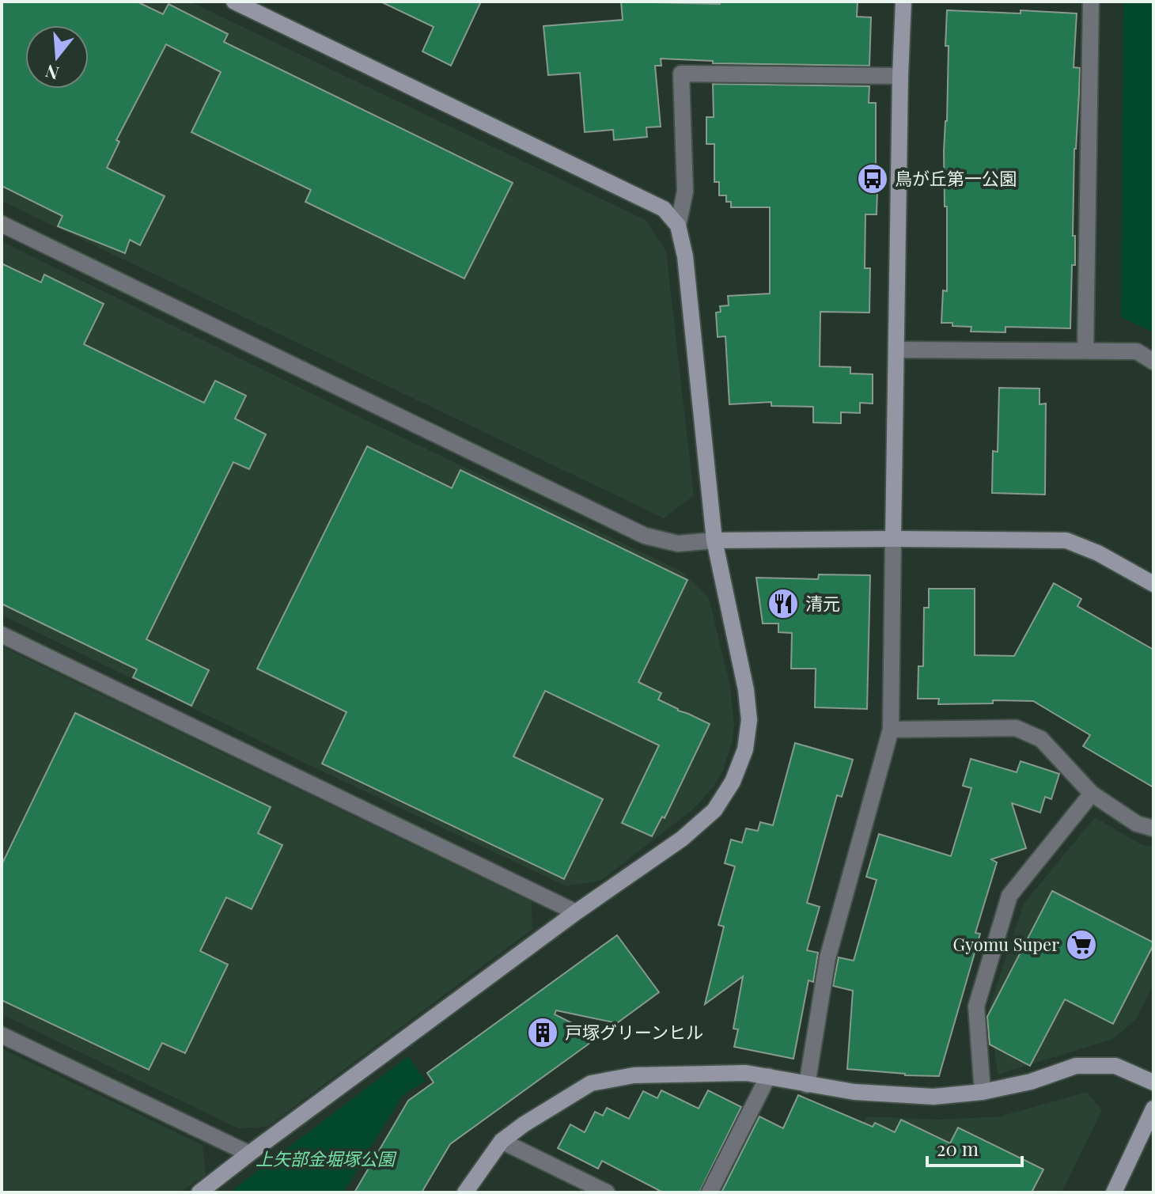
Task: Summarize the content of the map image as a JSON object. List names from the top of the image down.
{
  "parks": ["上矢部金堀塚公園"],
  "places": {
    "bus stop": ["鳥が丘第一公園"],
    "restaurant": ["清元"],
    "supermarket": ["Gyomu Super"],
    "building": ["戸塚グリーンヒル"]
  },
  "scale_bar": "20 m",
  "north": "bottom"
}
